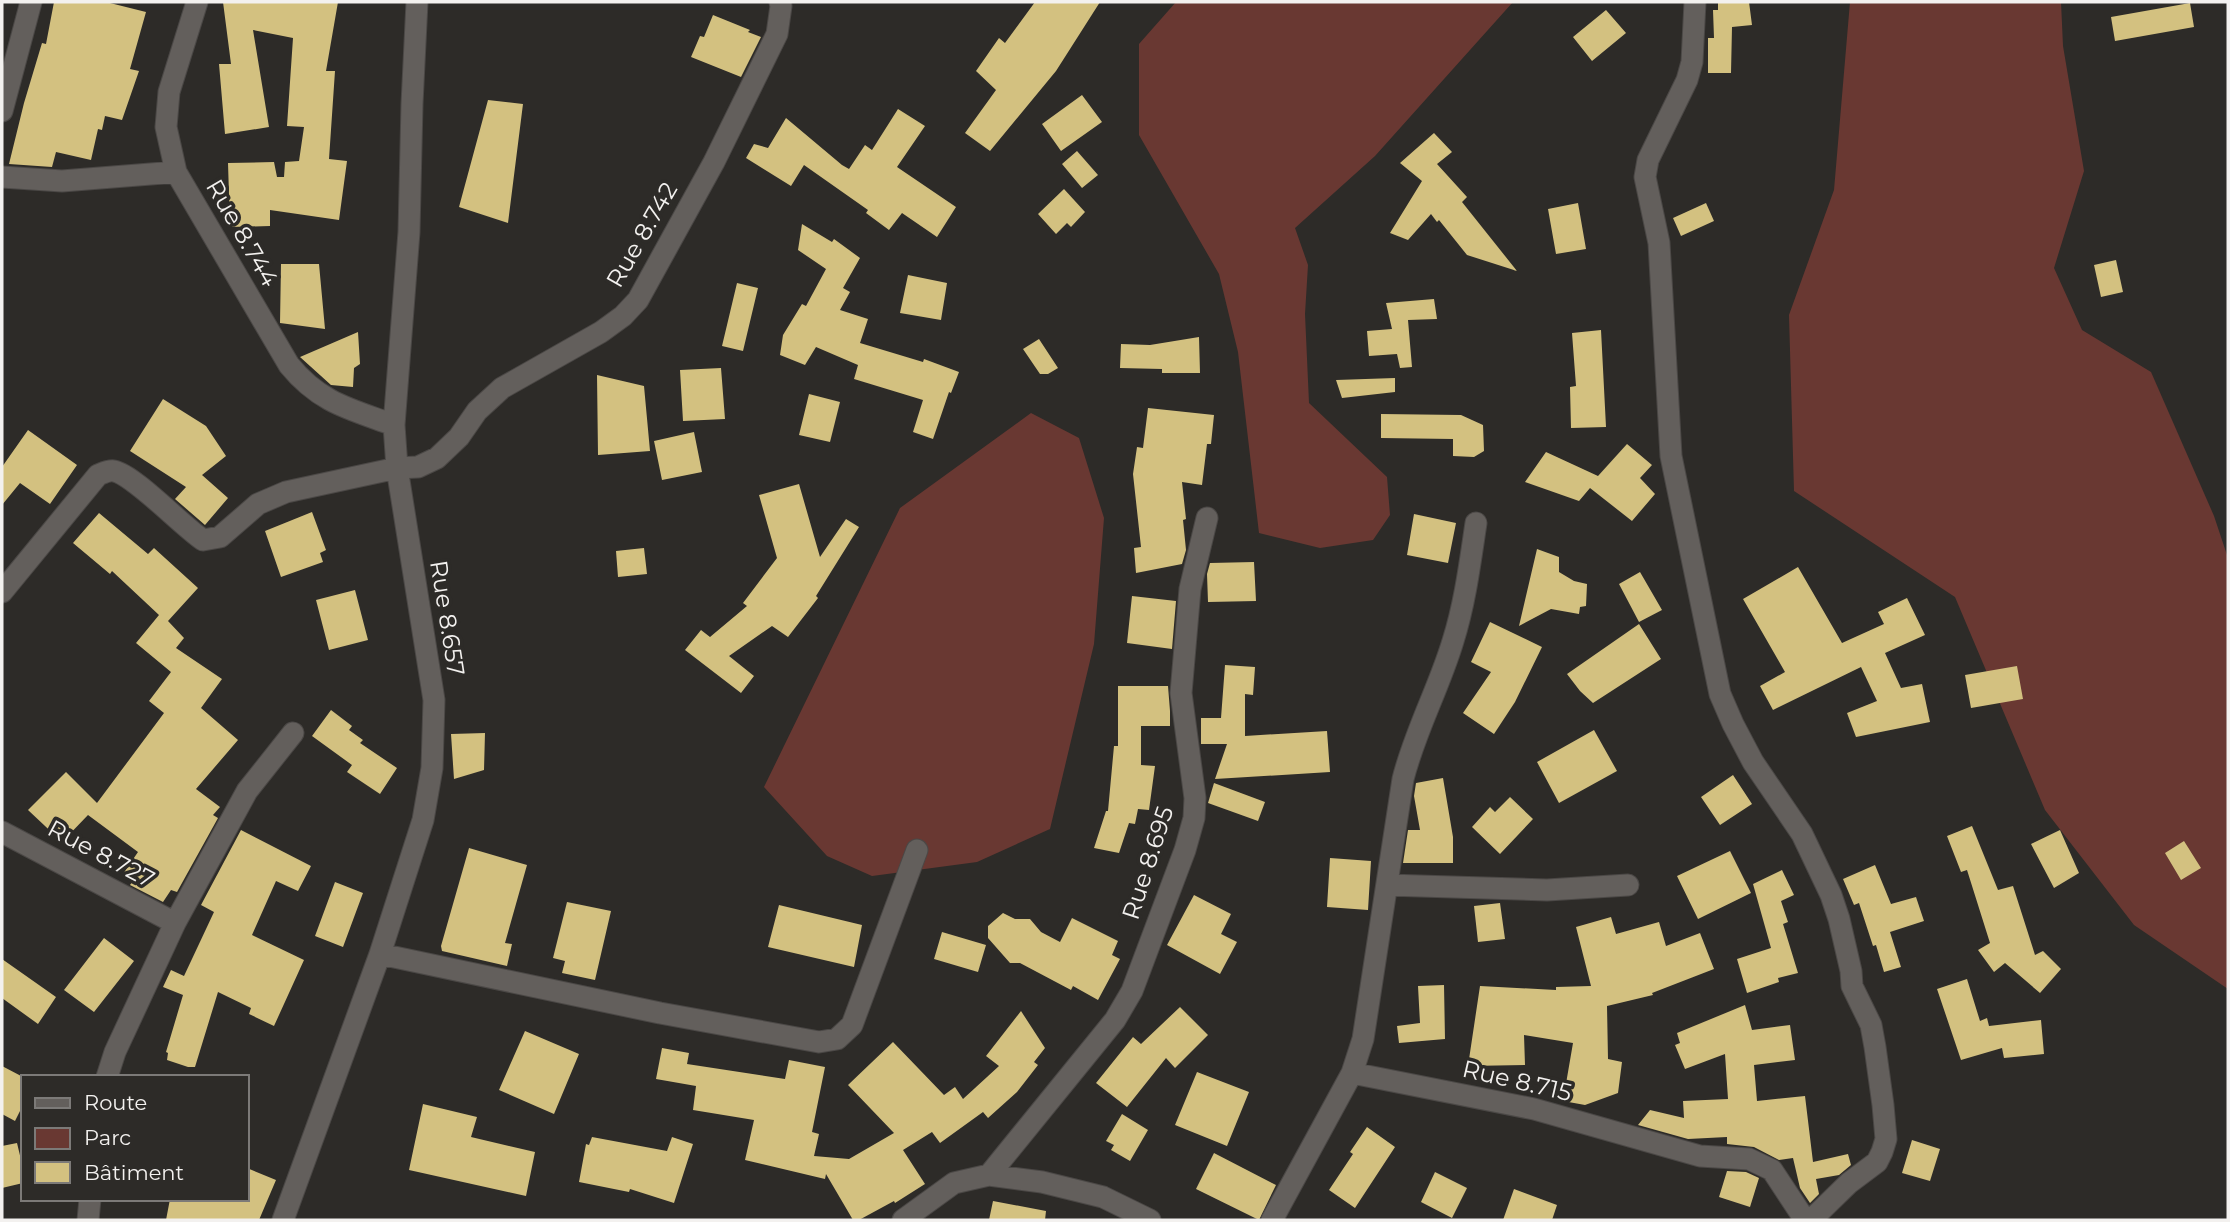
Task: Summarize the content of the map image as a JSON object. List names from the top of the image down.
{
  "streets": {
    "street": [
      "Rue 8.744",
      "Rue 8.742",
      "Rue 8.657",
      "Rue 8.727",
      "Rue 8.695",
      "Rue 8.715"
    ]
  },
  "crossings": [
    ["Rue 8.744", "Rue 8.657"],
    ["Rue 8.742", "Rue 8.657"]
  ],
  "legend": ["Route", "Parc", "Bâtiment"]
}
